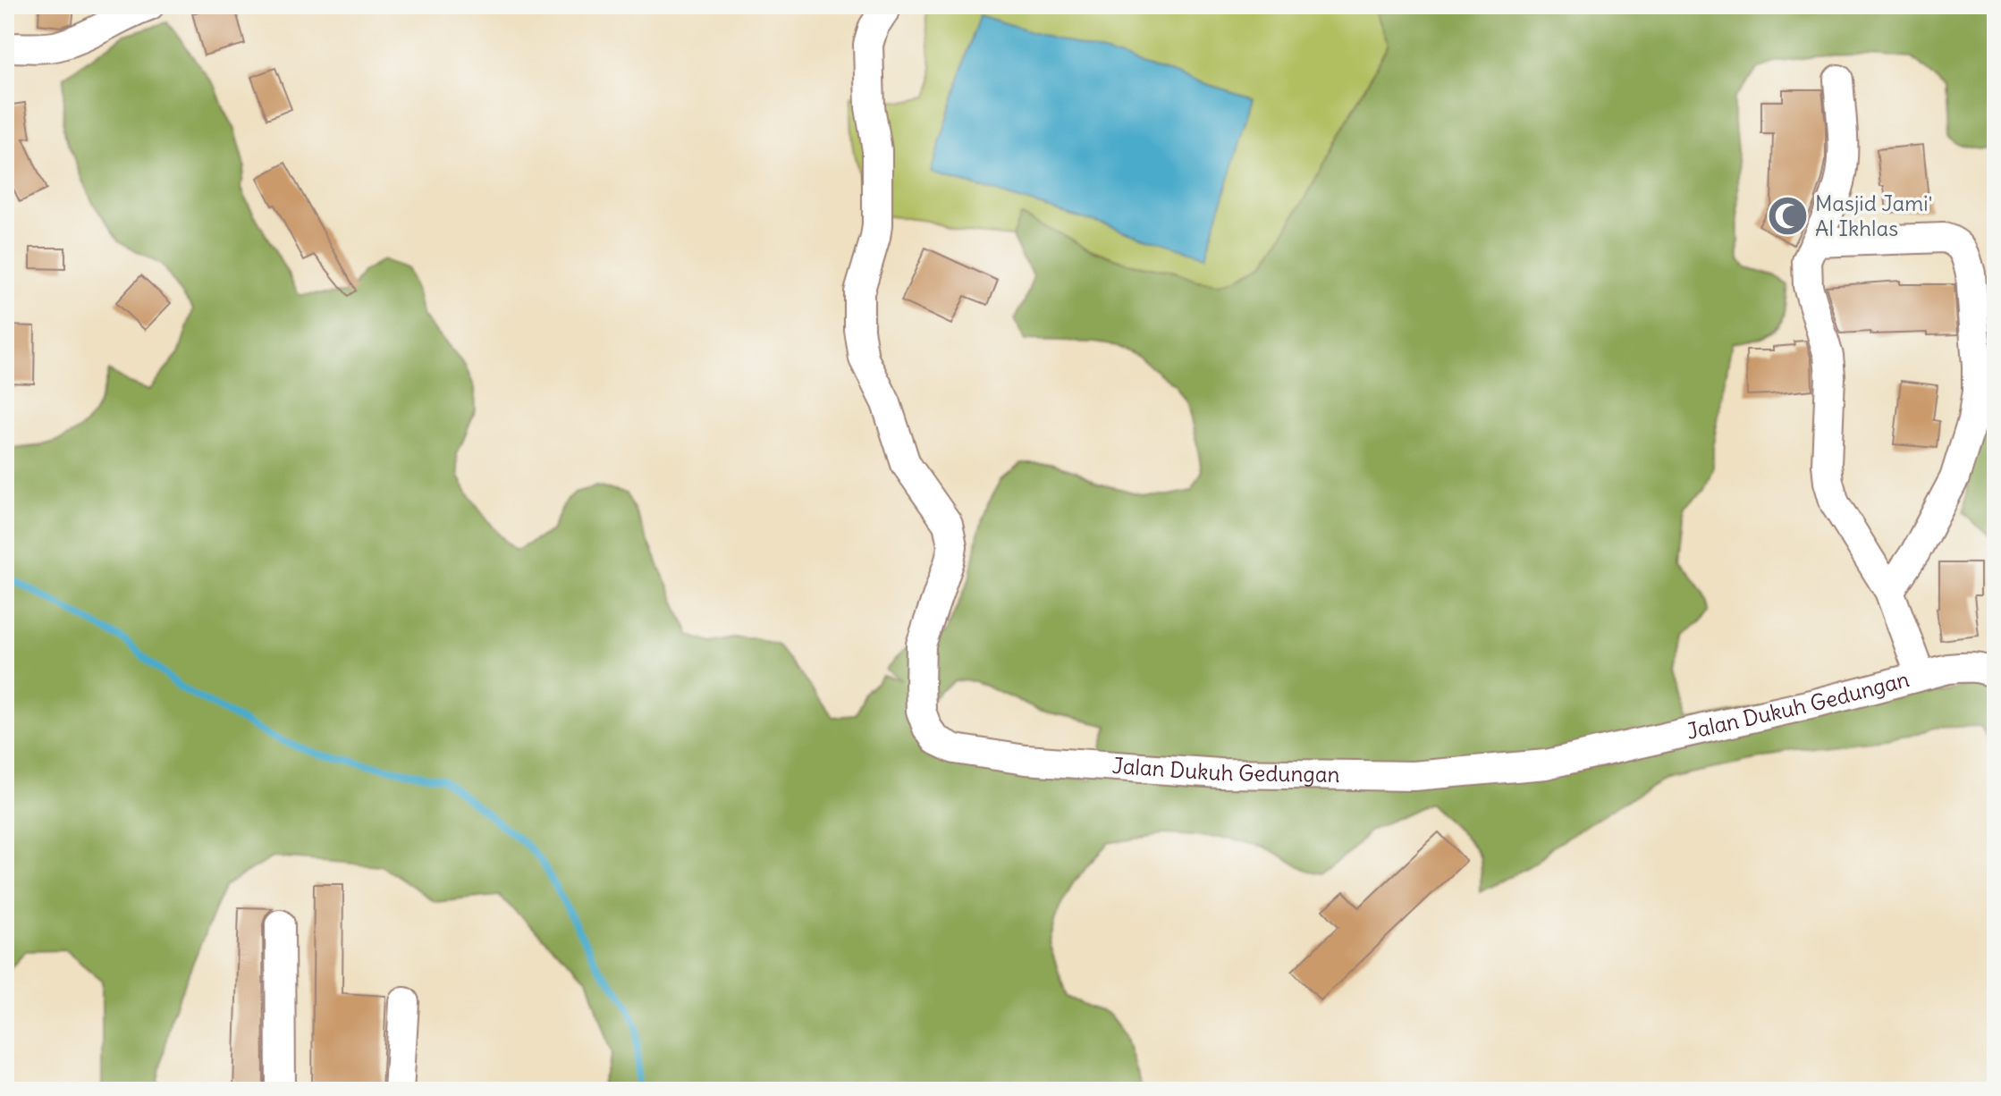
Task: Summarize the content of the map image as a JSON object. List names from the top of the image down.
{
  "streets": {
    "street": ["Jalan Dukuh Gedungan"]
  },
  "places": {
    "mosque": ["Masjid Jami' Al Ikhlas"]
  }
}
